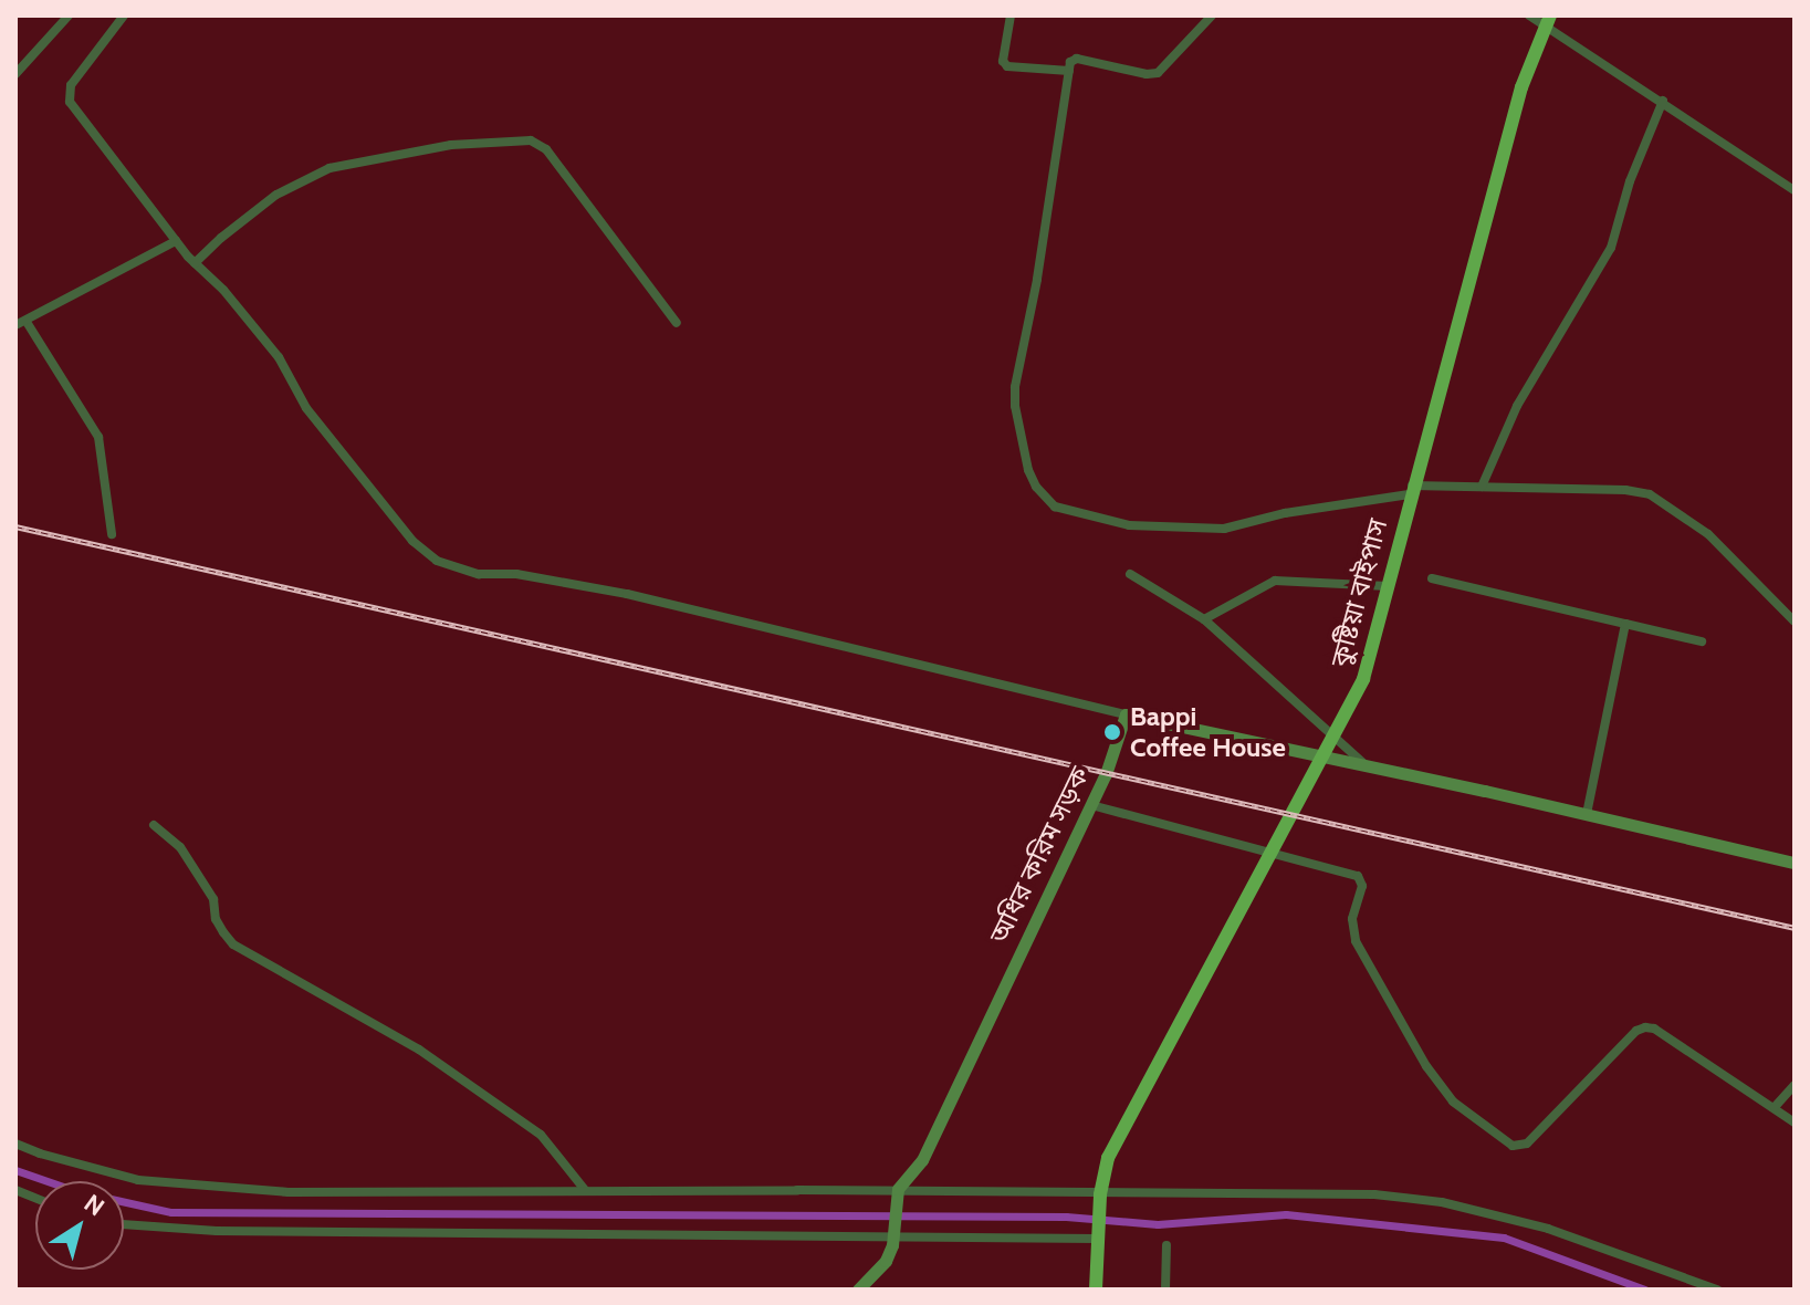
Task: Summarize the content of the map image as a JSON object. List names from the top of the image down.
{
  "streets": {
    "highway": ["কুষ্টিয়া বাইপাস"],
    "main road": ["অধির করিম সড়ক"]
  },
  "places": ["Bappi Coffee House"],
  "north": "top right"
}
